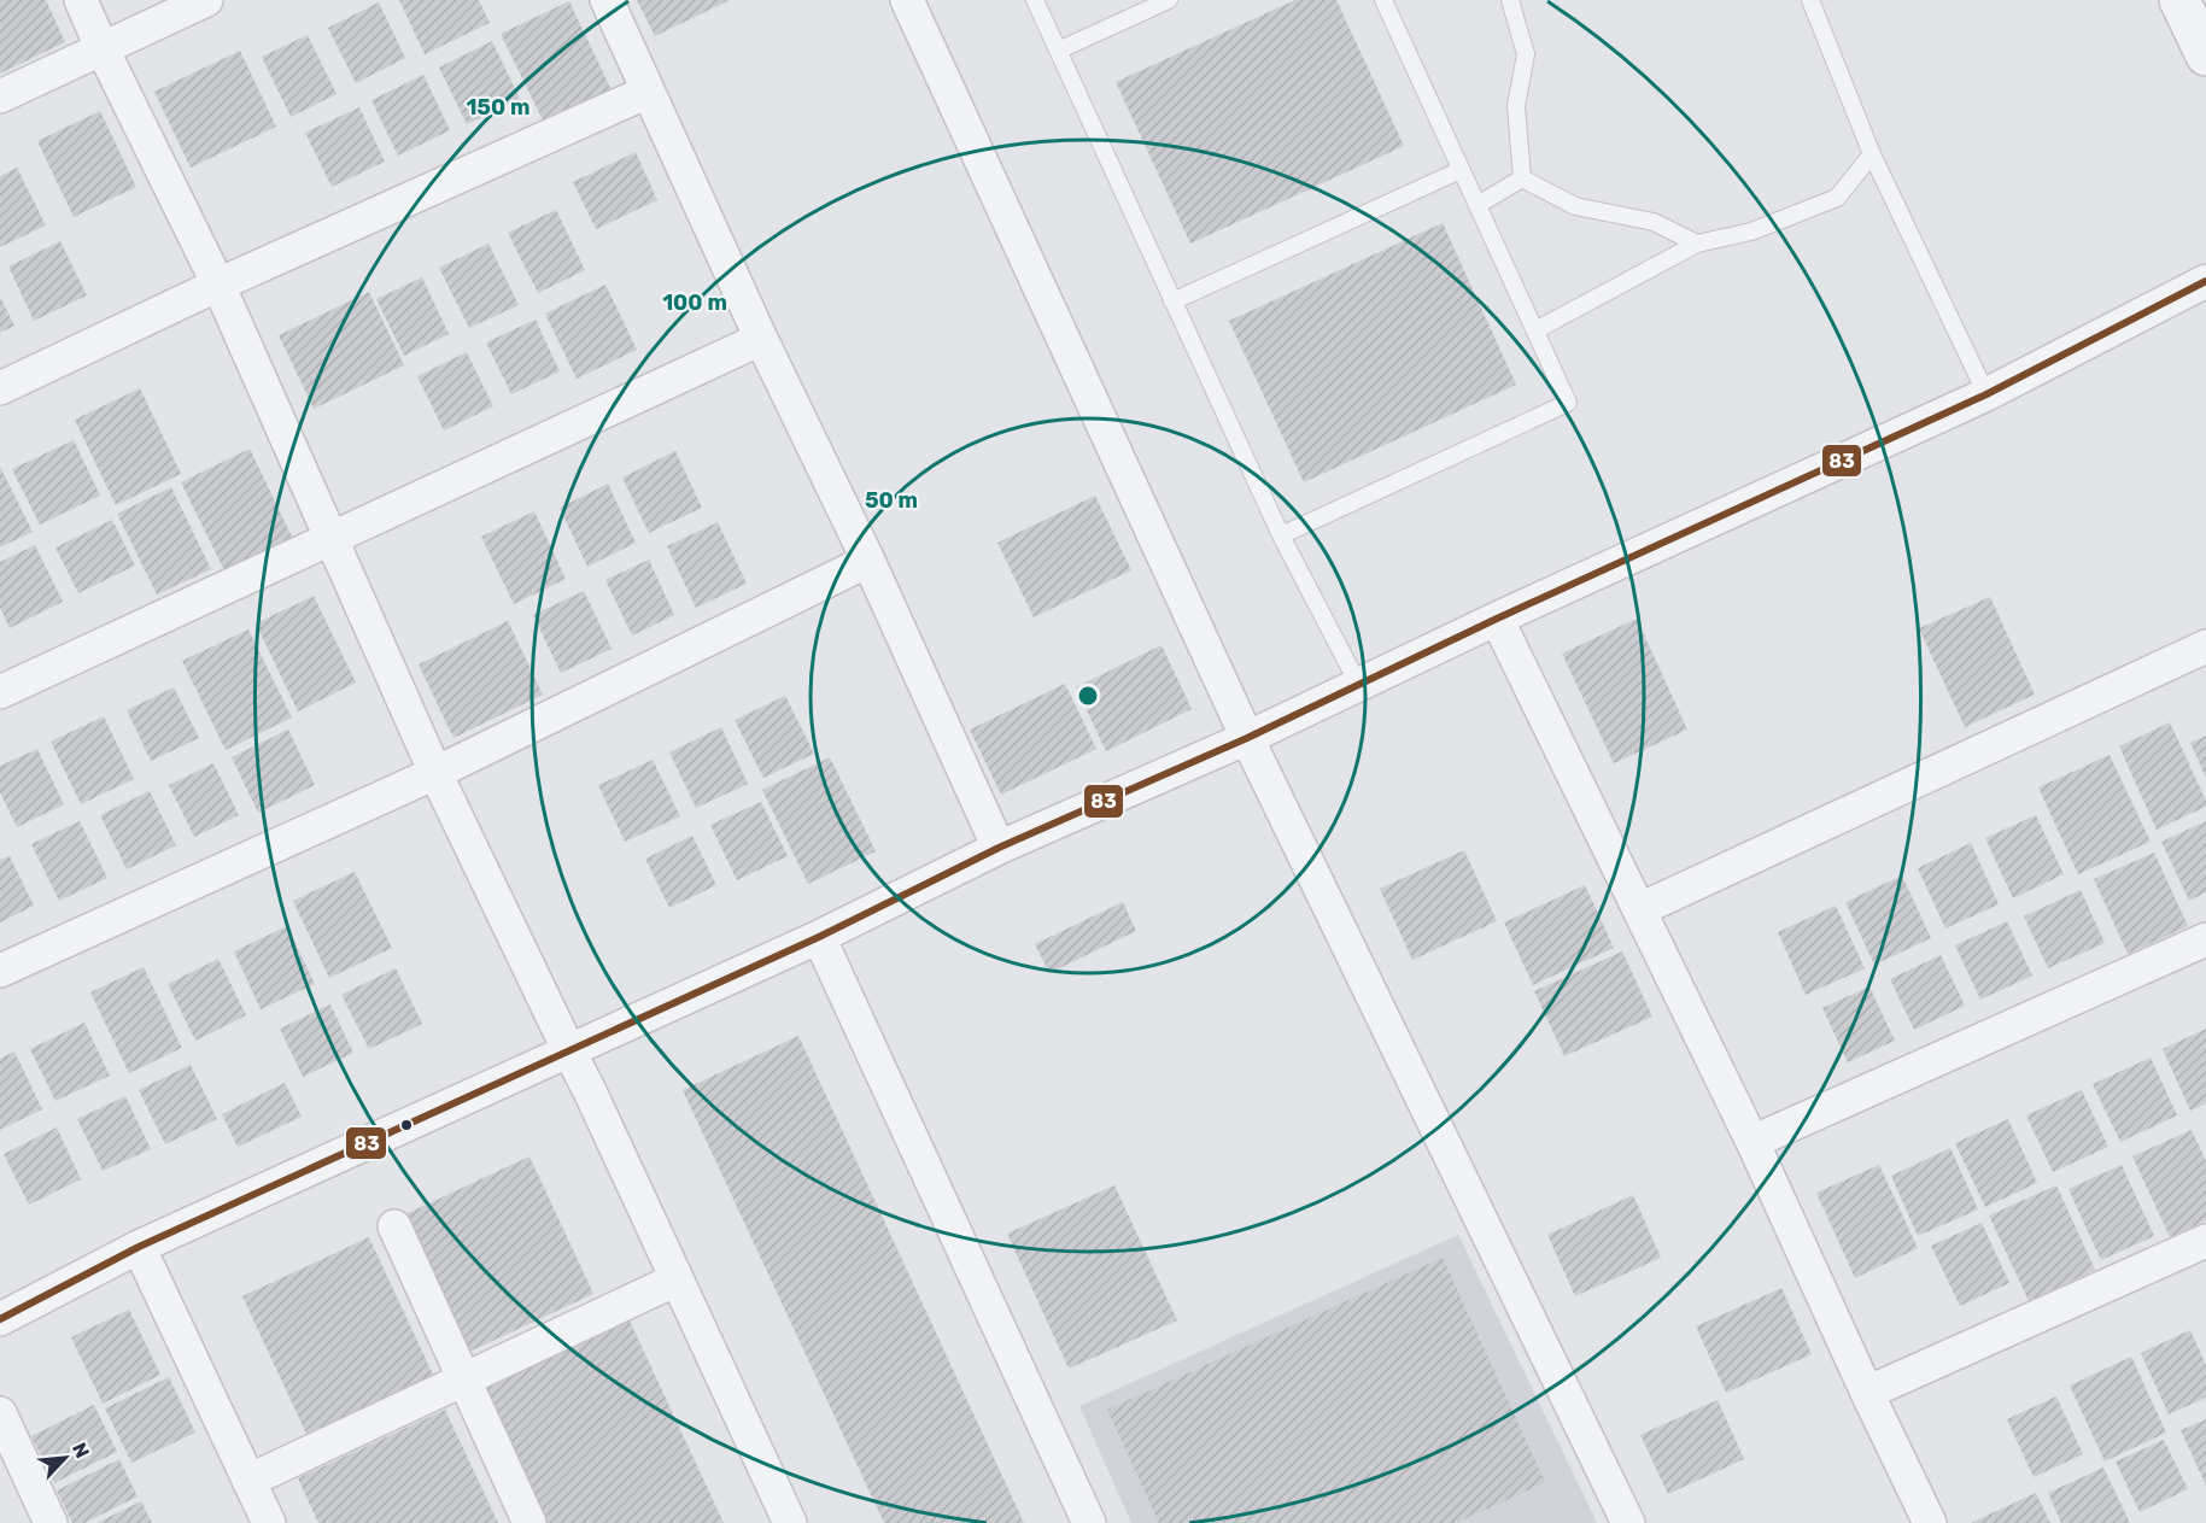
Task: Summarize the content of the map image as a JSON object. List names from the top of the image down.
{
  "lines": ["transit line 83"],
  "north": "top right",
  "rings": ["150 m", "100 m", "50 m"]
}
